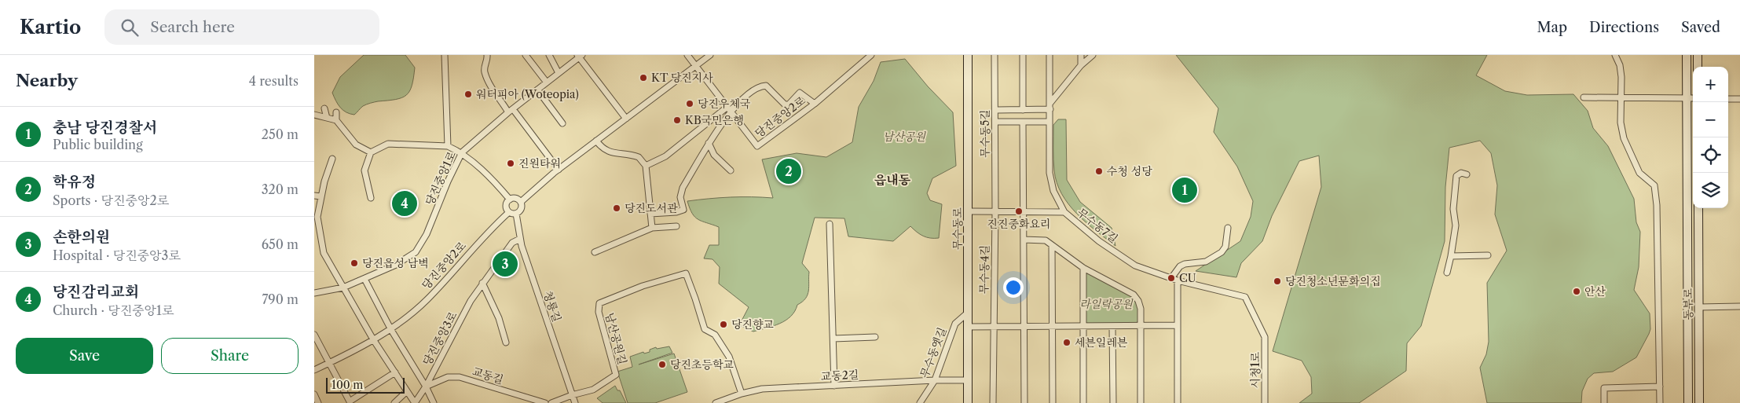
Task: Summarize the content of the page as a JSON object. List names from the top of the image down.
{
  "streets": {
    "street": [
      "당진중앙2로",
      "무수동5길",
      "당진중앙1로",
      "무수동7길",
      "무수동로",
      "무수동4길",
      "동부로",
      "청룡길",
      "당진중앙3로",
      "남산공원길",
      "무수동옛길",
      "시청1로",
      "교동길",
      "교동2길"
    ]
  },
  "crossings": [
    ["당진중앙2로", "청룡길"],
    ["무수동5길", "무수동4길"],
    ["무수동7길", "시청1로"],
    ["무수동로", "무수동옛길"],
    ["무수동로", "교동2길"],
    ["청룡길", "당진중앙3로"],
    ["청룡길", "남산공원길"],
    ["당진중앙3로", "교동길"],
    ["남산공원길", "교동2길"],
    ["무수동옛길", "교동2길"]
  ],
  "districts": ["읍내동"],
  "parks": ["남산공원", "라일락공원"],
  "places": [
    "KT 당진지사",
    "워터피아 (Woteopia)",
    "당진우체국",
    "KB국민은행",
    "진원타워",
    "수청 성당",
    "당진도서관",
    "진진중화요리",
    "당진읍성 남벽",
    "CU",
    "당진청소년문화의집",
    "안산",
    "당진향교",
    "세븐일레븐",
    "당진초등학교"
  ],
  "scale_bar": "100 m",
  "page": {
    "header": "Kartio",
    "search": "Search here",
    "nav": ["Map", "Directions", "Saved"],
    "heading": ["Nearby", "4 results"],
    "map_buttons": ["+", "−"],
    "list": [
      {
        "mark": "1",
        "name": "충남 당진경찰서",
        "note": "Public building",
        "value": "250 m"
      },
      {
        "mark": "2",
        "name": "학유정",
        "note": "Sports · 당진중앙2로",
        "value": "320 m"
      },
      {
        "mark": "3",
        "name": "손한의원",
        "note": "Hospital · 당진중앙3로",
        "value": "650 m"
      },
      {
        "mark": "4",
        "name": "당진감리교회",
        "note": "Church · 당진중앙1로",
        "value": "790 m"
      }
    ],
    "pins": [
      "2",
      "1",
      "4",
      "3"
    ],
    "buttons": ["Save", "Share"],
    "scale": "100 m"
  }
}
